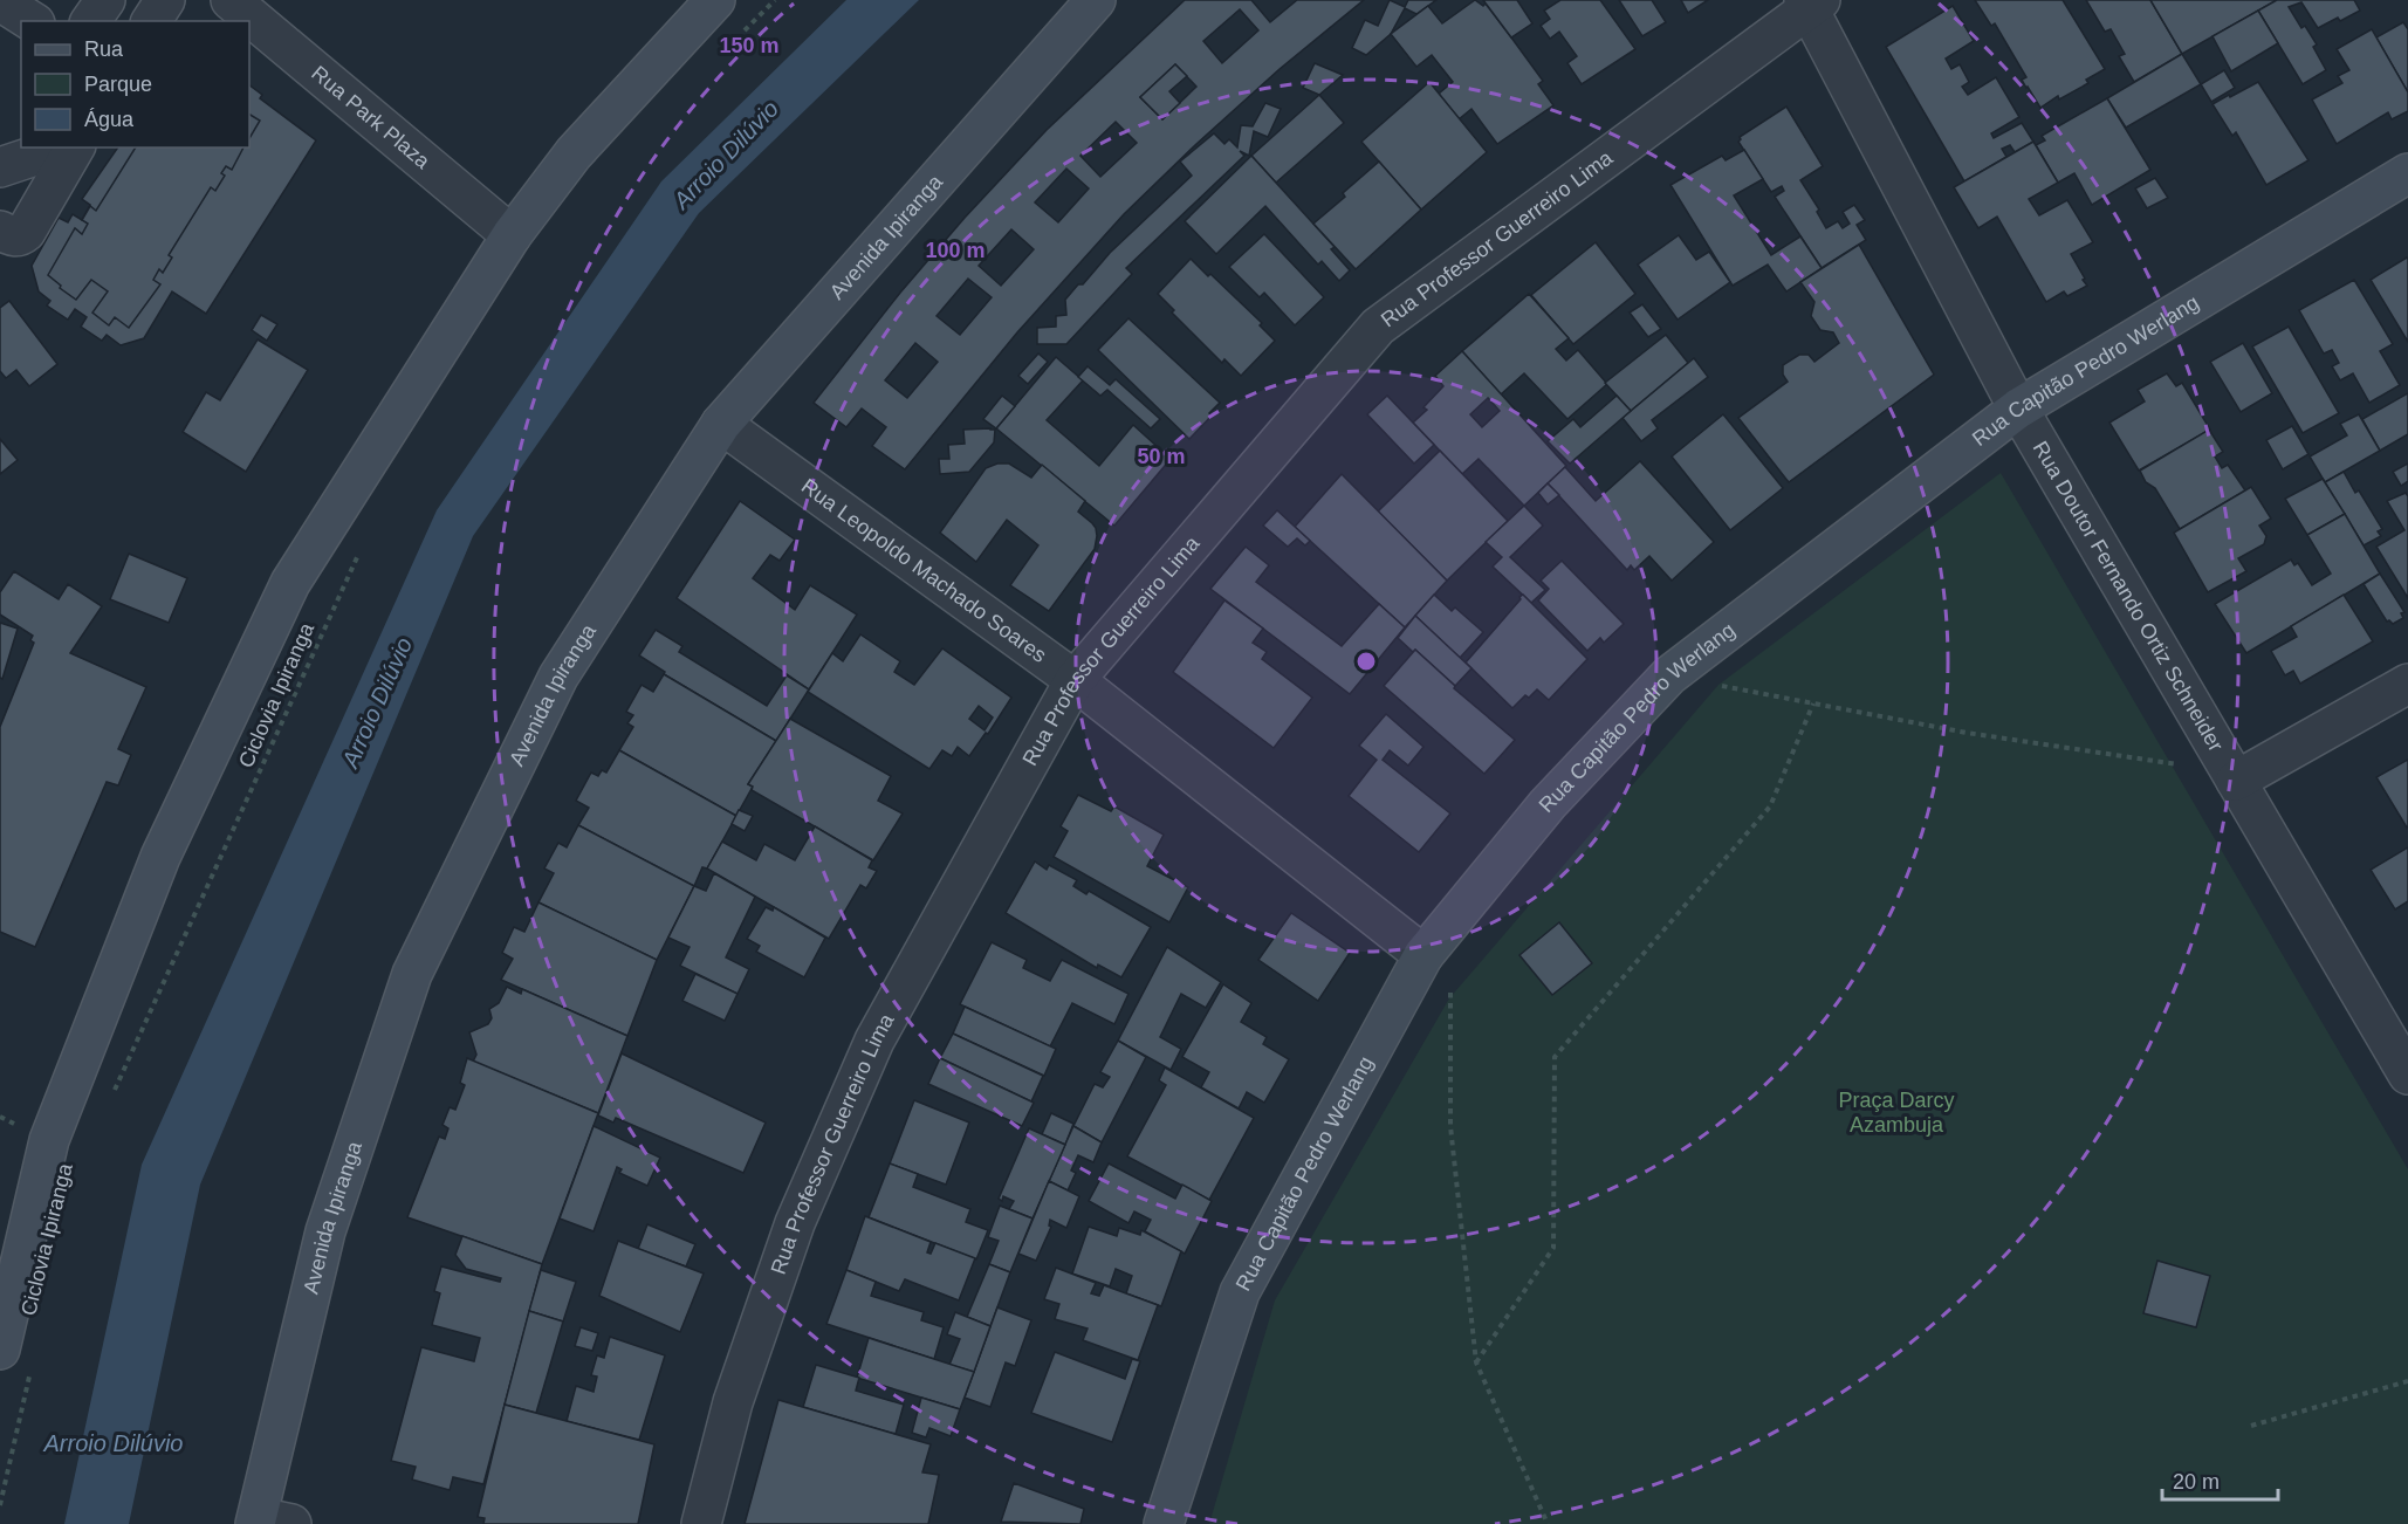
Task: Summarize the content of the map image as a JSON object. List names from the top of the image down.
{
  "streets": {
    "main road": ["Avenida Ipiranga", "Rua Capitão Pedro Werlang"],
    "street": [
      "Rua Park Plaza",
      "Rua Professor Guerreiro Lima",
      "Rua Leopoldo Machado Soares",
      "Rua Doutor Fernando Ortiz Schneider"
    ],
    "path": ["Ciclovia Ipiranga"]
  },
  "crossings": [
    ["Avenida Ipiranga", "Rua Leopoldo Machado Soares"],
    ["Rua Professor Guerreiro Lima", "Rua Leopoldo Machado Soares"],
    ["Rua Professor Guerreiro Lima", "Rua Doutor Fernando Ortiz Schneider"],
    ["Rua Capitão Pedro Werlang", "Rua Leopoldo Machado Soares"],
    ["Rua Capitão Pedro Werlang", "Rua Doutor Fernando Ortiz Schneider"]
  ],
  "water": ["Arroio Dilúvio"],
  "parks": ["Praça Darcy Azambuja"],
  "legend": ["Rua", "Parque", "Água"],
  "scale_bar": "20 m",
  "rings": ["150 m", "100 m", "50 m"]
}
